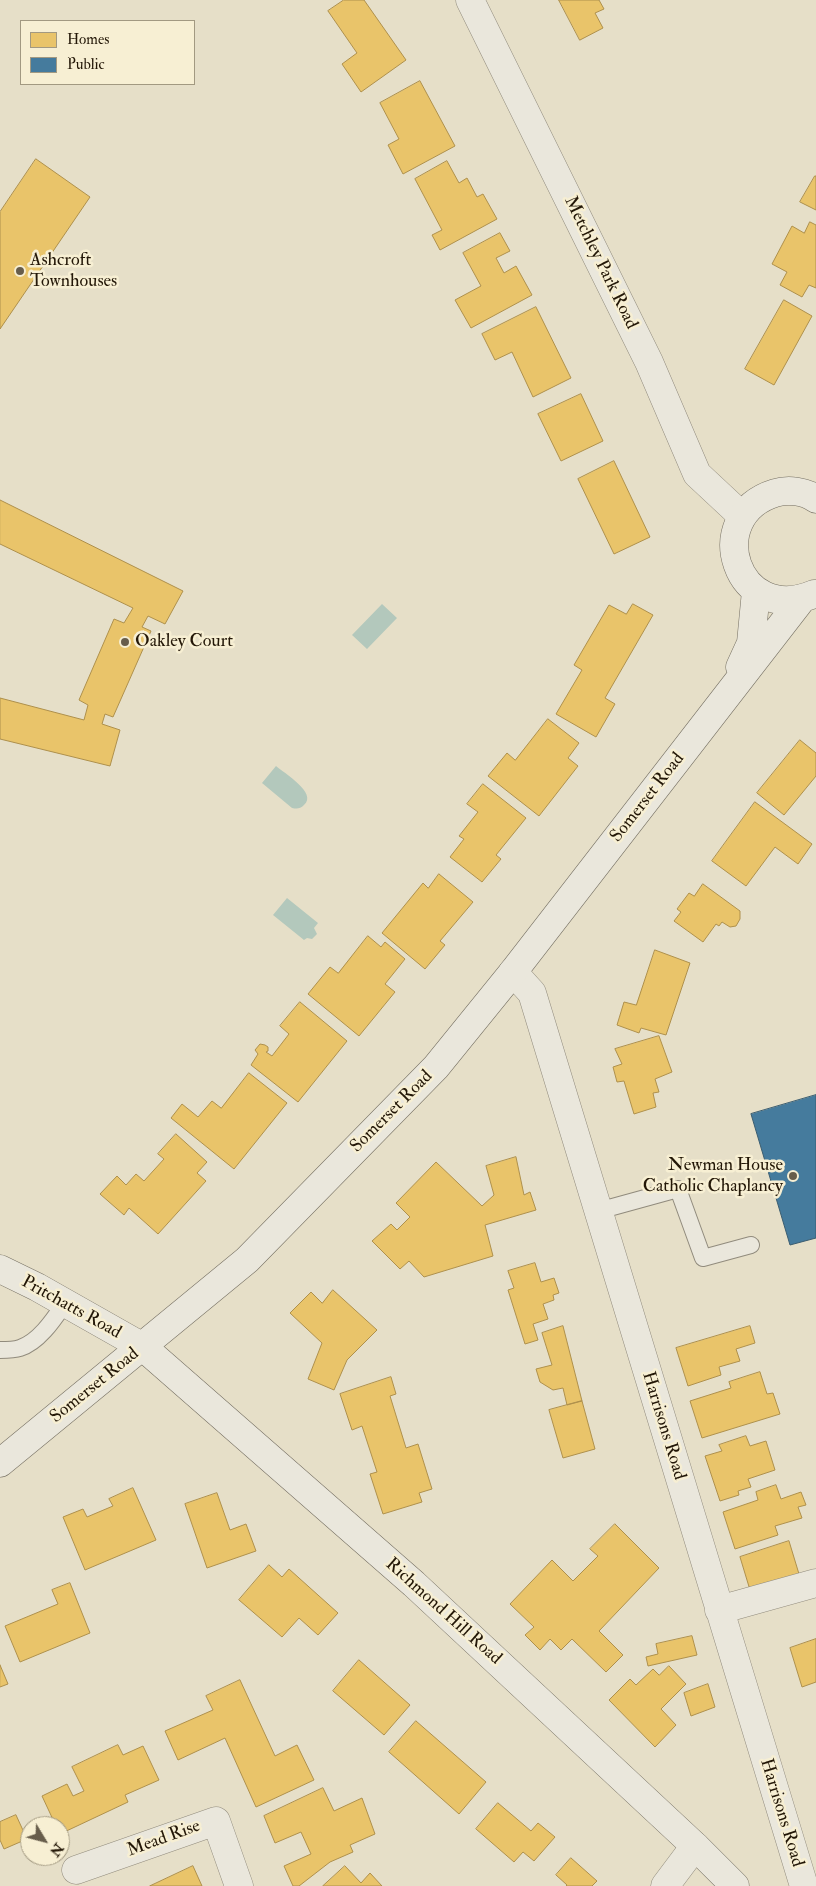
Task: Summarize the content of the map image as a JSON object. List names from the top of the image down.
{
  "streets": {
    "street": [
      "Metchley Park Road",
      "Somerset Road",
      "Pritchatts Road",
      "Harrisons Road",
      "Richmond Hill Road",
      "Mead Rise"
    ]
  },
  "crossings": [
    ["Somerset Road", "Pritchatts Road"],
    ["Somerset Road", "Harrisons Road"],
    ["Somerset Road", "Richmond Hill Road"],
    ["Pritchatts Road", "Richmond Hill Road"]
  ],
  "places": ["Ashcroft Townhouses", "Oakley Court", "Newman House Catholic Chaplancy"],
  "legend": ["Homes", "Public"],
  "north": "bottom right"
}
